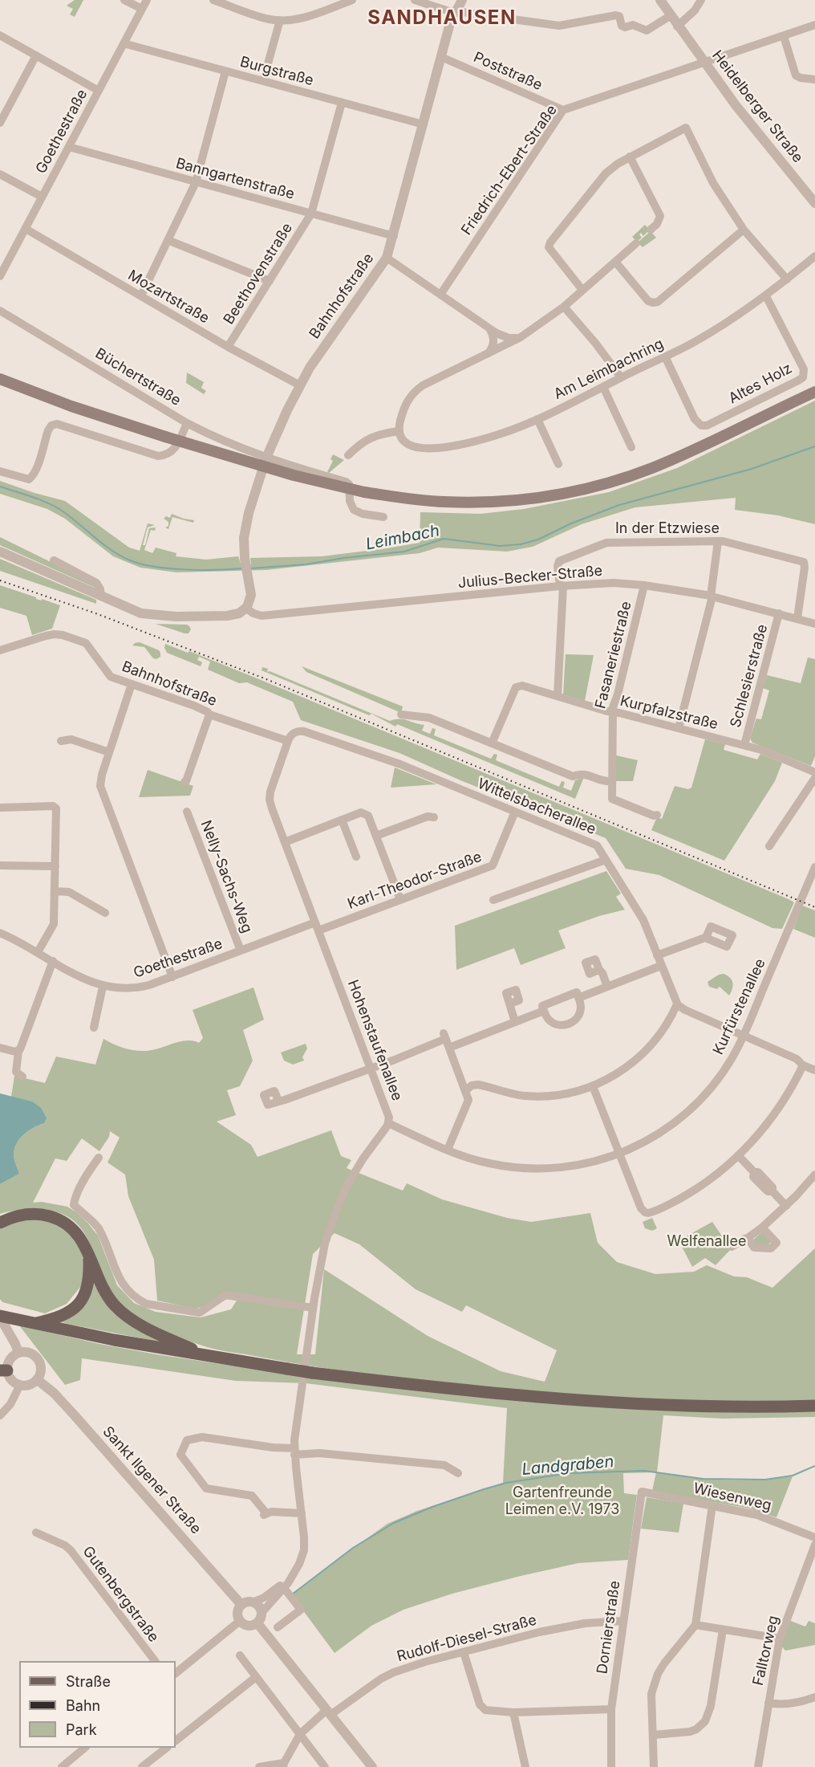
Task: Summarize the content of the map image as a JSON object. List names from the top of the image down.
{
  "streets": {
    "street": [
      "Burgstraße",
      "Poststraße",
      "Heidelberger Straße",
      "Goethestraße",
      "Friedrich-Ebert-Straße",
      "Banngartenstraße",
      "Beethovenstraße",
      "Bahnhofstraße",
      "Mozartstraße",
      "Am Leimbachring",
      "Büchertstraße",
      "Altes Holz",
      "In der Etzwiese",
      "Julius-Becker-Straße",
      "Fasaneriestraße",
      "Schlesierstraße",
      "Kurpfalzstraße",
      "Wittelsbacherallee",
      "Nelly-Sachs-Weg",
      "Karl-Theodor-Straße",
      "Kurfürstenallee",
      "Hohenstaufenallee",
      "Sankt Ilgener Straße",
      "Wiesenweg",
      "Gutenbergstraße",
      "Dornierstraße",
      "Rudolf-Diesel-Straße",
      "Falltorweg"
    ]
  },
  "crossings": [
    ["Burgstraße", "Goethestraße"],
    ["Burgstraße", "Beethovenstraße"],
    ["Burgstraße", "Bahnhofstraße"],
    ["Poststraße", "Friedrich-Ebert-Straße"],
    ["Poststraße", "Bahnhofstraße"],
    ["Heidelberger Straße", "Friedrich-Ebert-Straße"],
    ["Goethestraße", "Banngartenstraße"],
    ["Goethestraße", "Mozartstraße"],
    ["Goethestraße", "Nelly-Sachs-Weg"],
    ["Goethestraße", "Karl-Theodor-Straße"],
    ["Goethestraße", "Hohenstaufenallee"],
    ["Banngartenstraße", "Beethovenstraße"],
    ["Banngartenstraße", "Bahnhofstraße"],
    ["Beethovenstraße", "Mozartstraße"],
    ["Bahnhofstraße", "Mozartstraße"],
    ["Bahnhofstraße", "Büchertstraße"],
    ["Bahnhofstraße", "Julius-Becker-Straße"],
    ["Bahnhofstraße", "Wittelsbacherallee"],
    ["Bahnhofstraße", "Hohenstaufenallee"],
    ["Am Leimbachring", "Altes Holz"],
    ["In der Etzwiese", "Julius-Becker-Straße"],
    ["Julius-Becker-Straße", "Fasaneriestraße"],
    ["Julius-Becker-Straße", "Schlesierstraße"],
    ["Fasaneriestraße", "Kurpfalzstraße"],
    ["Schlesierstraße", "Kurpfalzstraße"],
    ["Wittelsbacherallee", "Karl-Theodor-Straße"],
    ["Wittelsbacherallee", "Hohenstaufenallee"],
    ["Karl-Theodor-Straße", "Hohenstaufenallee"],
    ["Kurfürstenallee", "Hohenstaufenallee"],
    ["Hohenstaufenallee", "Sankt Ilgener Straße"],
    ["Wiesenweg", "Dornierstraße"],
    ["Dornierstraße", "Rudolf-Diesel-Straße"]
  ],
  "districts": ["SANDHAUSEN"],
  "water": ["Leimbach", "Landgraben"],
  "parks": ["Welfenallee", "Gartenfreunde Leimen e.V. 1973"],
  "legend": ["Straße", "Bahn", "Park"]
}
